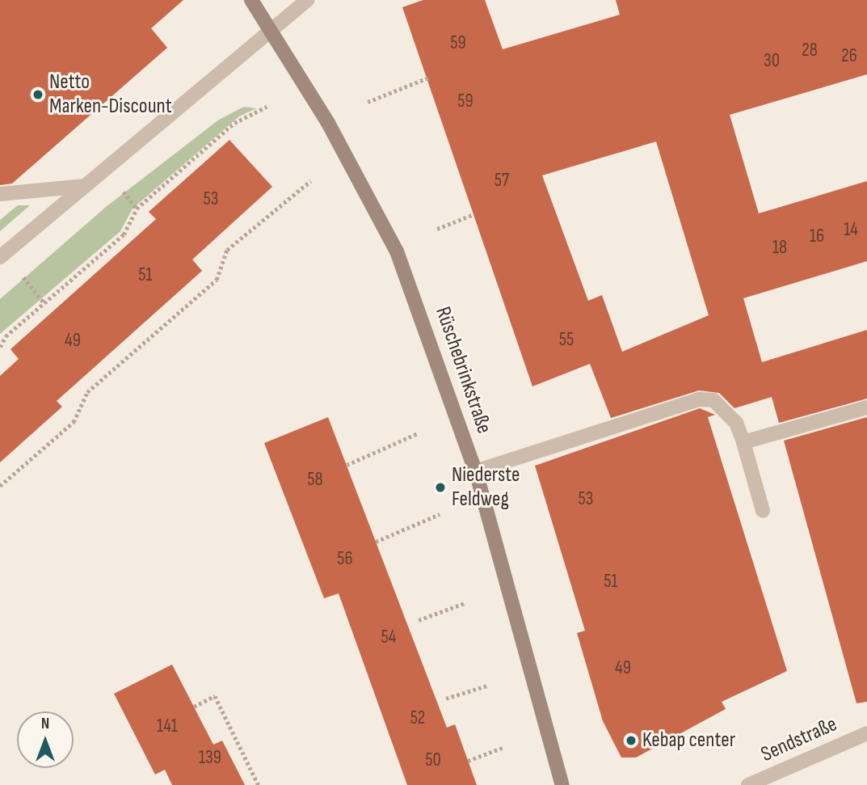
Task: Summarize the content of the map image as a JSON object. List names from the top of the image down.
{
  "streets": {
    "main road": ["Rüschebrinkstraße"],
    "street": ["Sendstraße"]
  },
  "places": ["Netto Marken-Discount", "Niederste Feldweg", "Kebap center"],
  "house_numbers": [
    "59",
    "28",
    "26",
    "30",
    "59",
    "57",
    "53",
    "14",
    "16",
    "18",
    "51",
    "55",
    "49",
    "58",
    "53",
    "56",
    "51",
    "54",
    "49",
    "52",
    "141",
    "139",
    "50"
  ],
  "north": "top"
}
